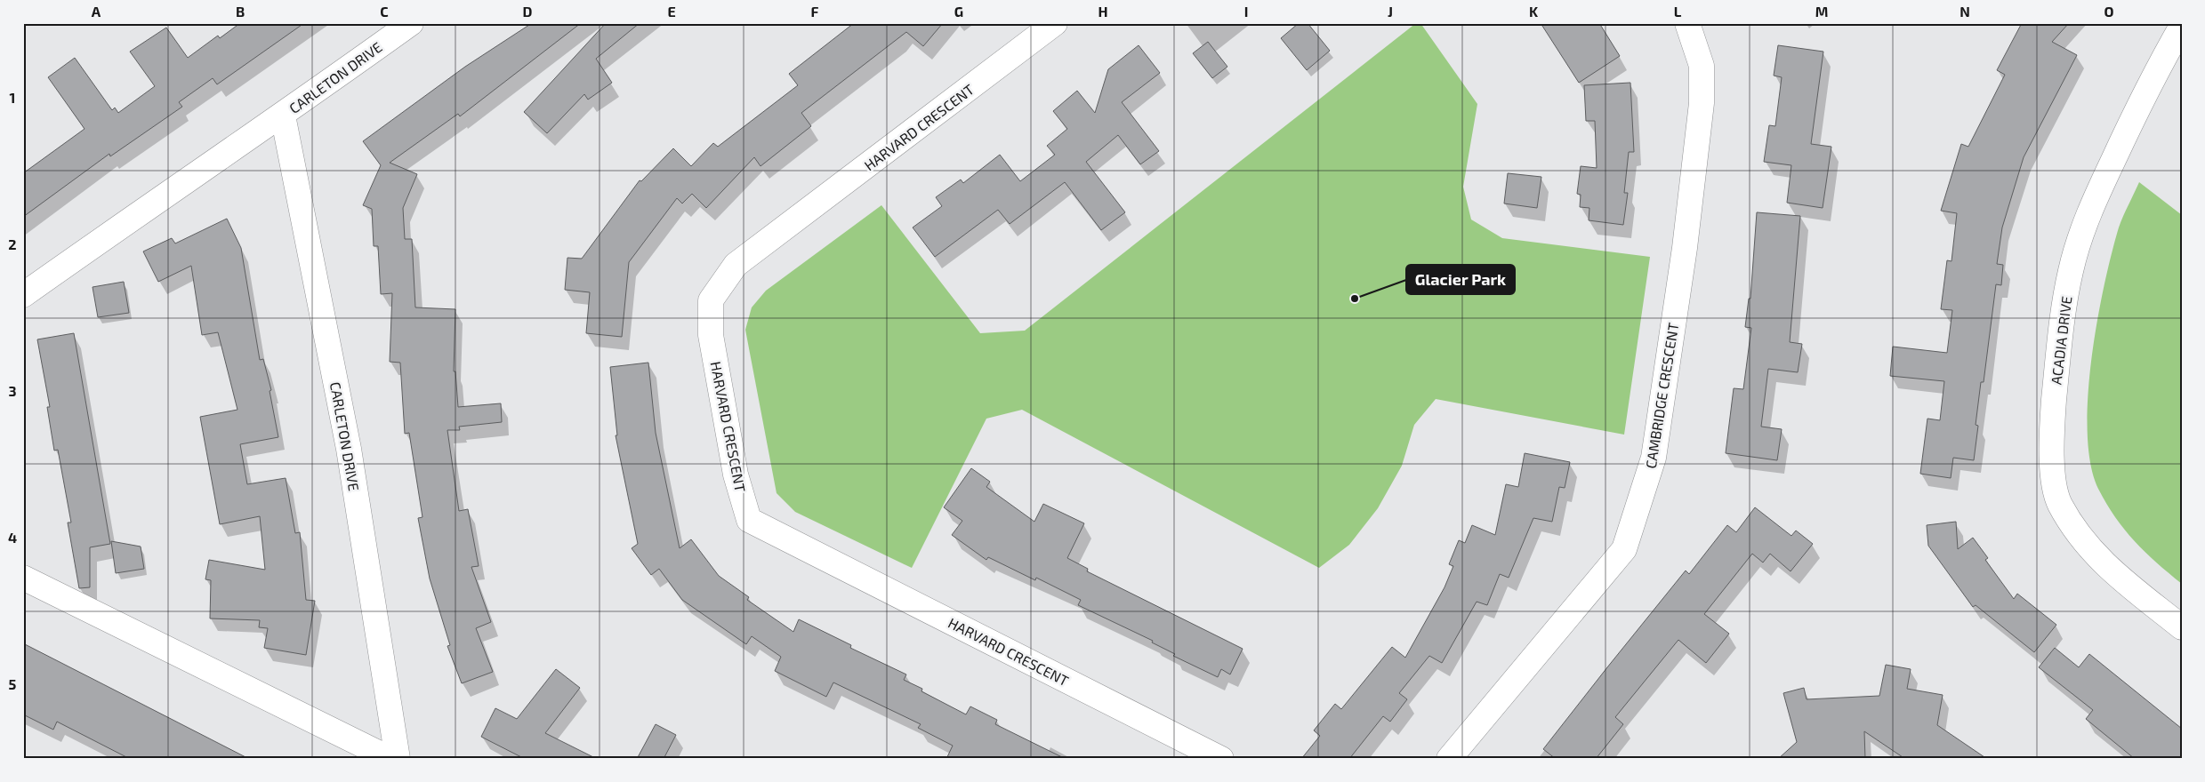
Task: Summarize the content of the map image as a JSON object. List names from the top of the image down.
{
  "streets": {
    "street": [
      "CARLETON DRIVE",
      "HARVARD CRESCENT",
      "ACADIA DRIVE",
      "CAMBRIDGE CRESCENT"
    ]
  },
  "places": ["Glacier Park"],
  "grid": {
    "columns": [
      "A",
      "B",
      "C",
      "D",
      "E",
      "F",
      "G",
      "H",
      "I",
      "J",
      "K",
      "L",
      "M",
      "N",
      "O"
    ],
    "rows": [
      "1",
      "2",
      "3",
      "4",
      "5"
    ]
  }
}
